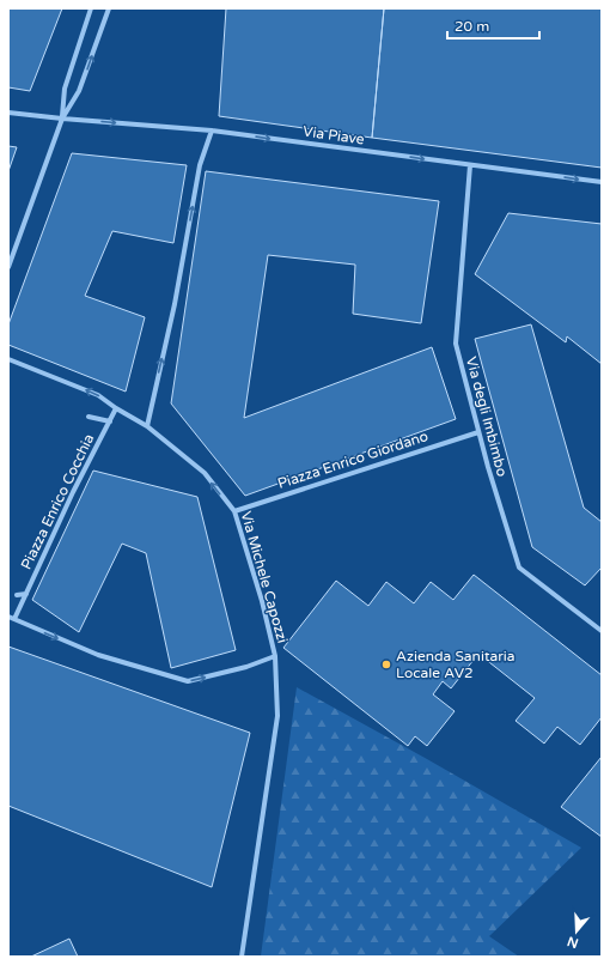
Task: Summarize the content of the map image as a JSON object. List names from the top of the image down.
{
  "streets": {
    "street": [
      "Via Piave",
      "Via degli Imbimbo",
      "Piazza Enrico Giordano",
      "Piazza Enrico Cocchia",
      "Via Michele Capozzi"
    ]
  },
  "crossings": [
    ["Via Piave", "Via degli Imbimbo"],
    ["Via degli Imbimbo", "Piazza Enrico Giordano"],
    ["Piazza Enrico Giordano", "Via Michele Capozzi"]
  ],
  "one_way": ["Via Piave"],
  "places": ["Azienda Sanitaria Locale AV2"],
  "scale_bar": "20 m",
  "north": "bottom"
}
